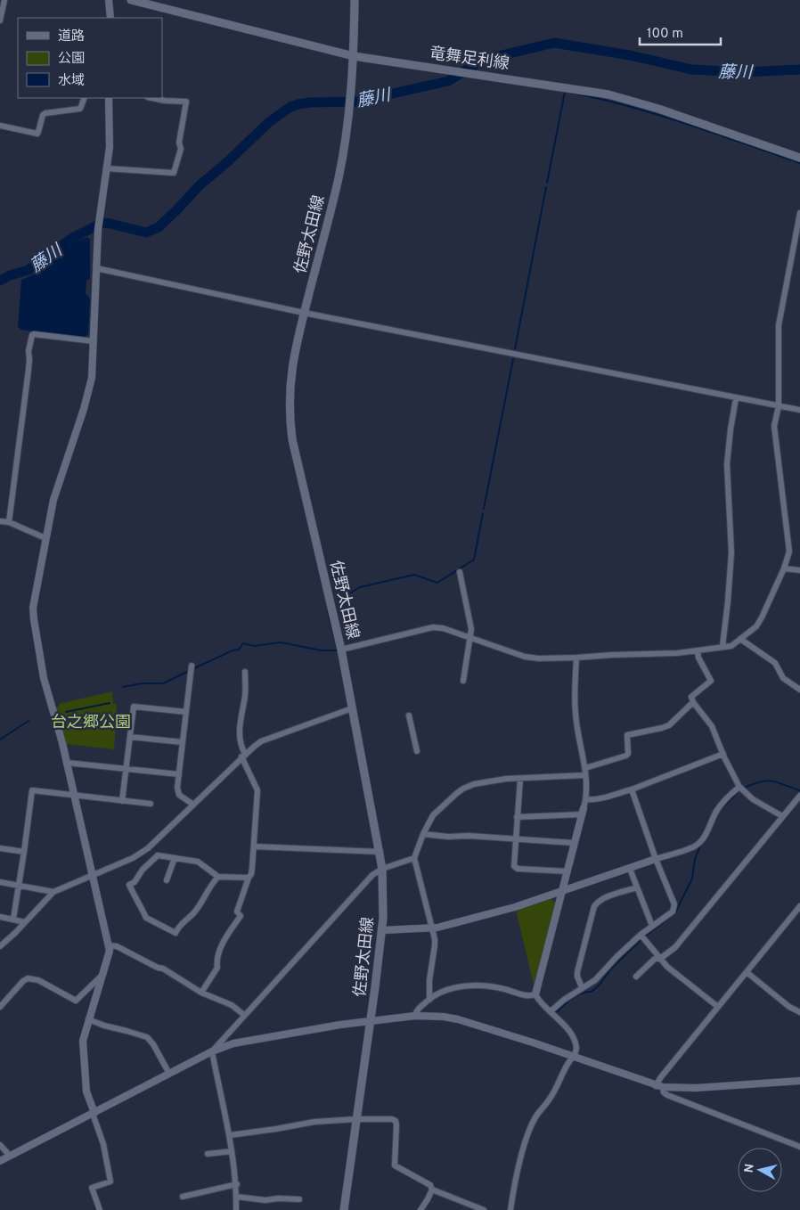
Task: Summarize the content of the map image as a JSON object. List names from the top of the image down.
{
  "streets": {
    "main road": ["竜舞足利線", "佐野太田線"]
  },
  "crossings": [
    ["竜舞足利線", "佐野太田線"]
  ],
  "water": ["藤川"],
  "parks": ["台之郷公園"],
  "legend": ["道路", "公園", "水域"],
  "scale_bar": "100 m",
  "north": "left"
}
